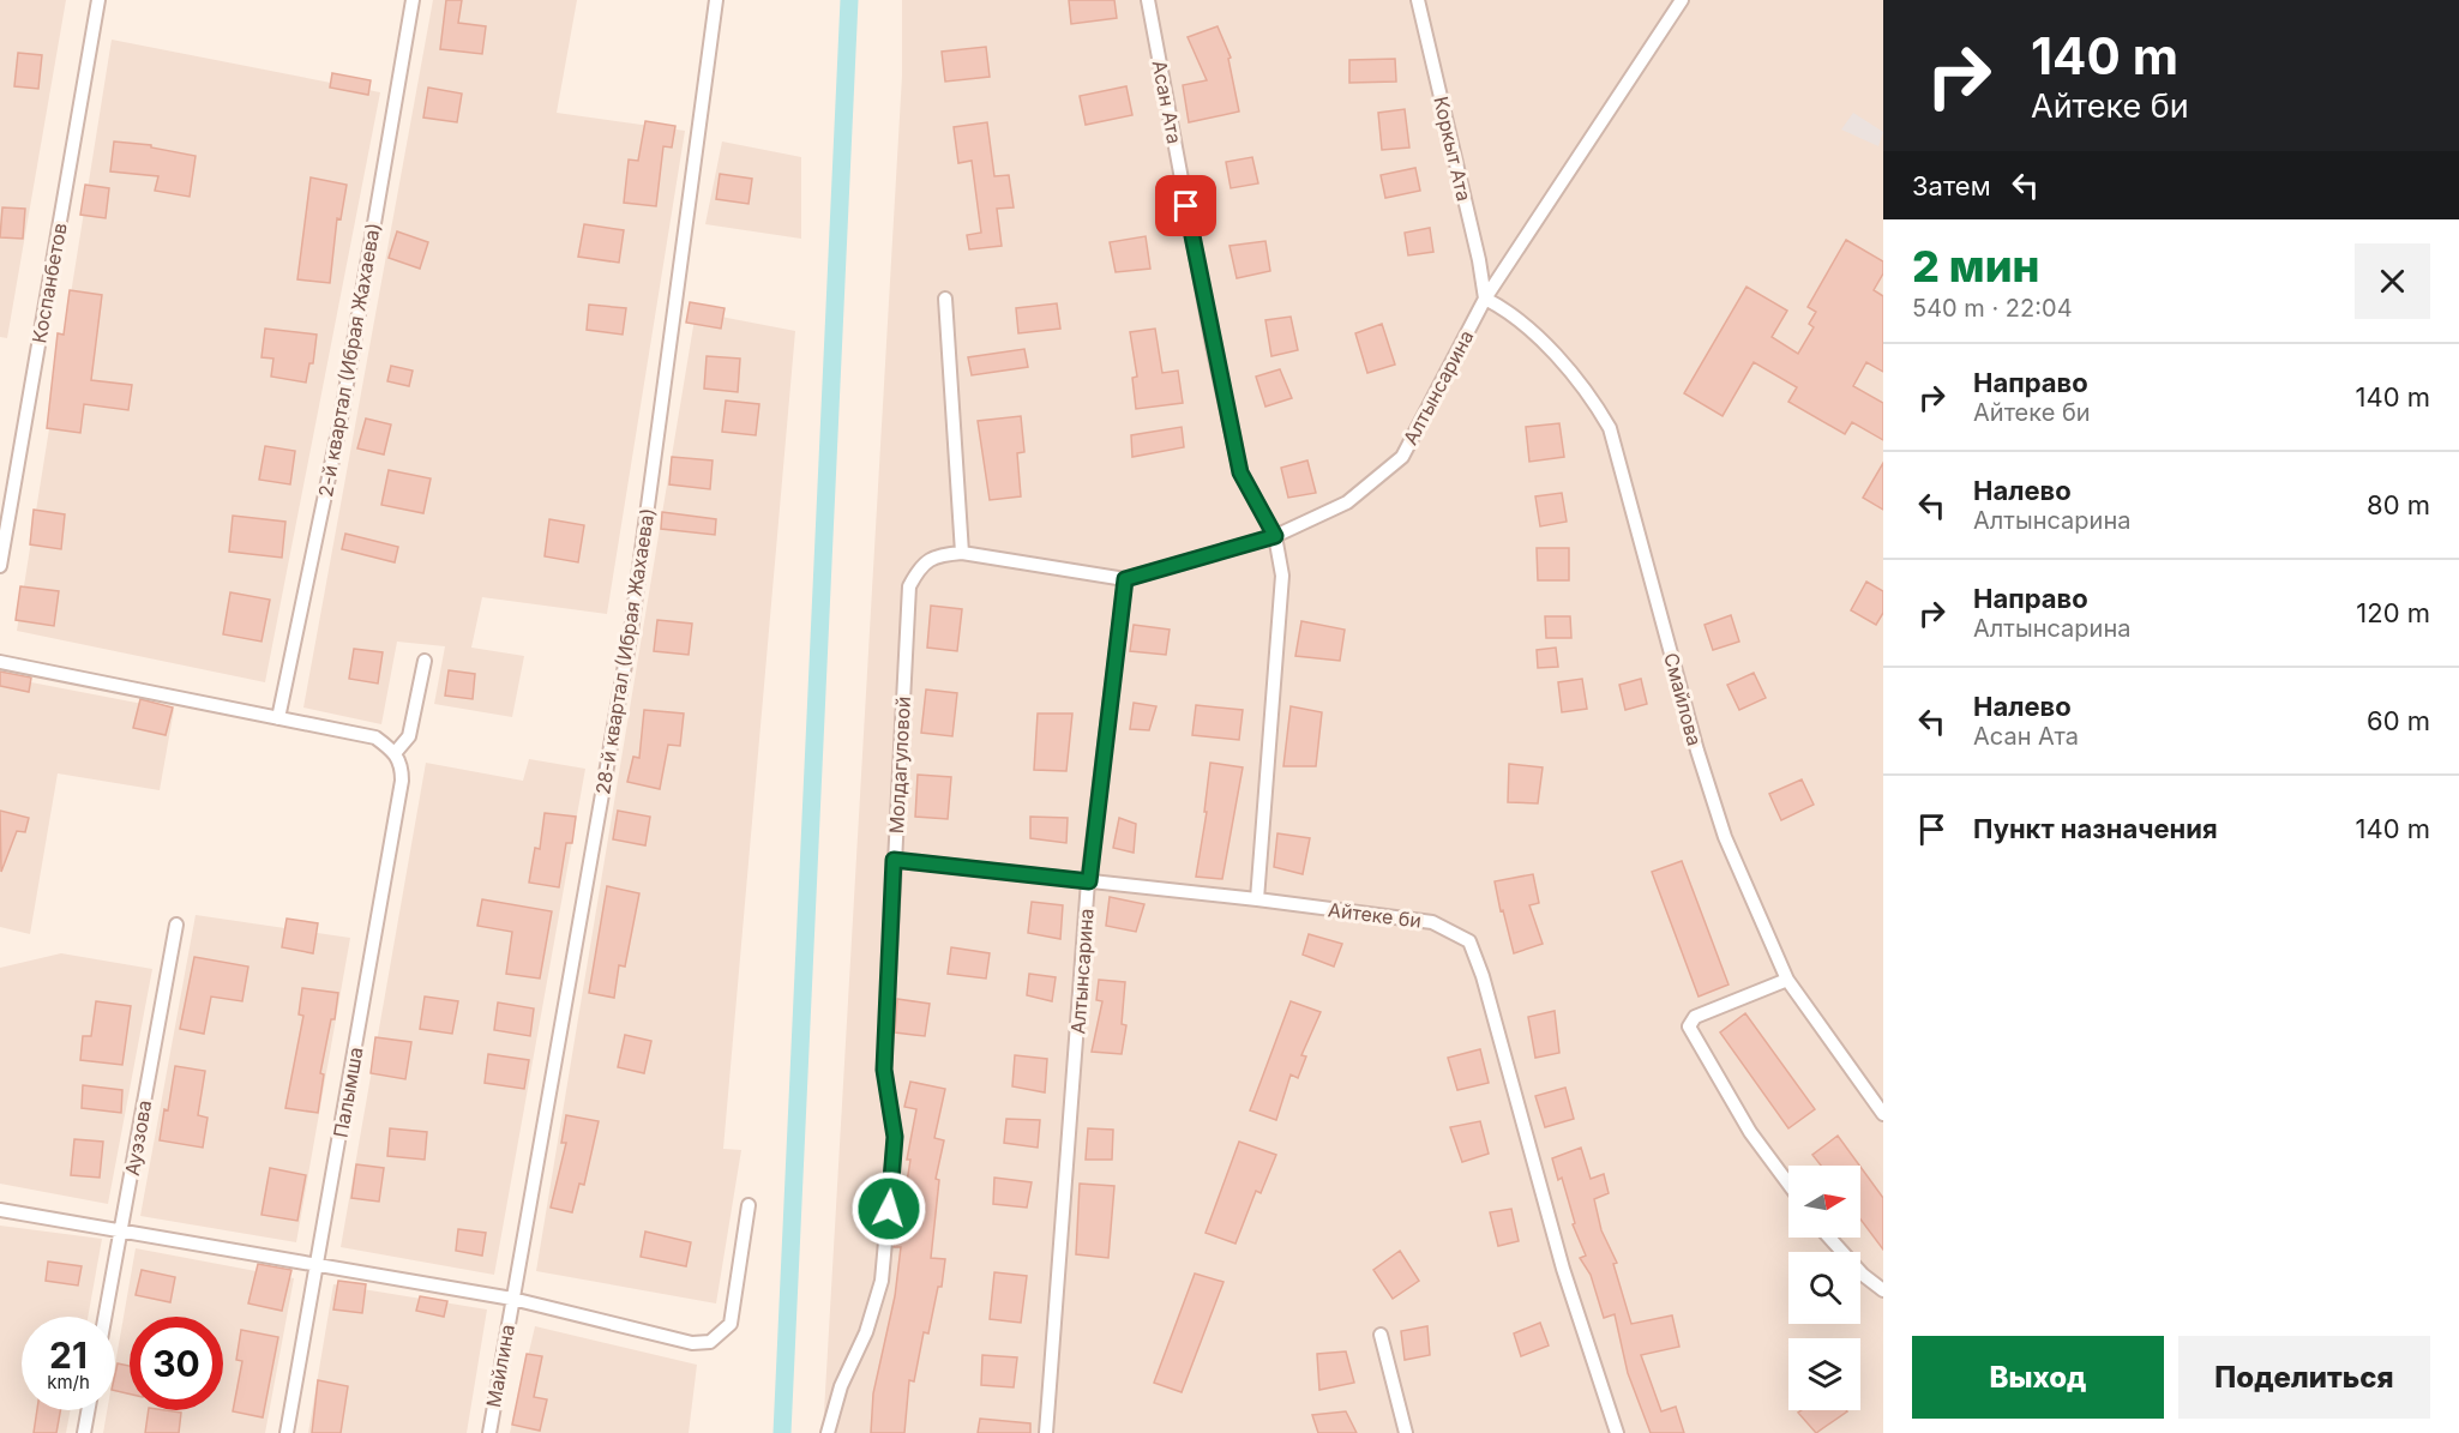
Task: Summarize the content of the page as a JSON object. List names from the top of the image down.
{
  "streets": {
    "street": [
      "Асан Ата",
      "Коркыт Ата",
      "Коспанбетов",
      "2-й квартал (Ибрая Жахаева)",
      "Алтынсарина",
      "28-й квартал (Ибрая Жахаева)",
      "Смайлова",
      "Молдагуловой",
      "Айтеке би",
      "Палымша",
      "Ауэзова",
      "Майлина"
    ]
  },
  "crossings": [
    ["Асан Ата", "Алтынсарина"],
    ["Коркыт Ата", "Алтынсарина"],
    ["Коркыт Ата", "Смайлова"],
    ["Алтынсарина", "Смайлова"],
    ["Алтынсарина", "Молдагуловой"],
    ["Алтынсарина", "Айтеке би"],
    ["28-й квартал (Ибрая Жахаева)", "Майлина"],
    ["Молдагуловой", "Айтеке би"]
  ],
  "north": "right",
  "page": {
    "turn": ["140 m", "Айтеке би"],
    "then": "Затем",
    "heading": ["2 мин", "540 m · 22:04"],
    "list": [
      {
        "name": "Направо",
        "note": "Айтеке би",
        "value": "140 m"
      },
      {
        "name": "Налево",
        "note": "Алтынсарина",
        "value": "80 m"
      },
      {
        "name": "Направо",
        "note": "Алтынсарина",
        "value": "120 m"
      },
      {
        "name": "Налево",
        "note": "Асан Ата",
        "value": "60 m"
      },
      {
        "name": "Пункт назначения",
        "value": "140 m"
      }
    ],
    "speed": "21 km/h",
    "limit": "30",
    "buttons": ["Выход", "Поделиться"]
  }
}
